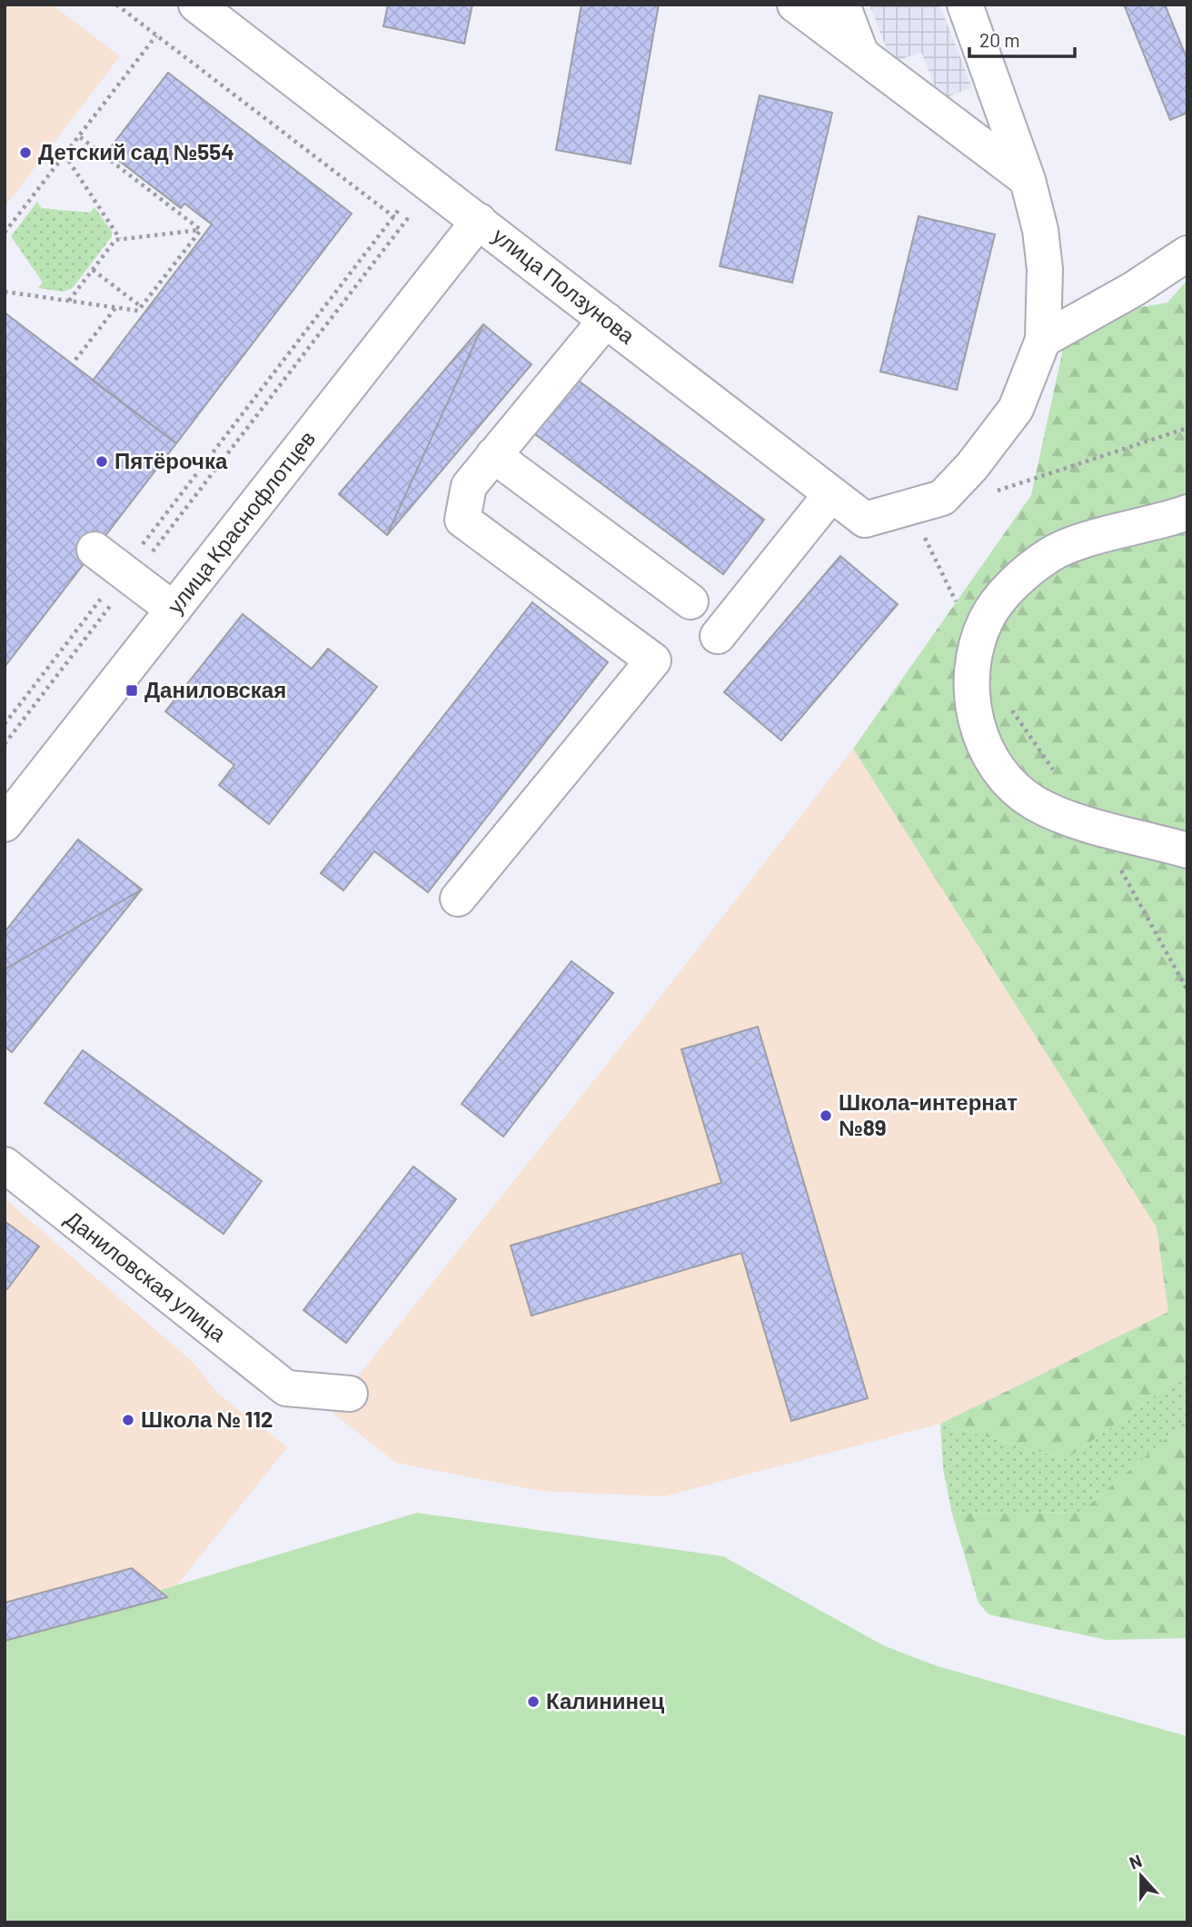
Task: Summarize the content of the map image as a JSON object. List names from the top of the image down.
{
  "streets": {
    "street": ["улица Ползунова", "улица Краснофлотцев", "Даниловская улица"]
  },
  "crossings": [
    ["улица Ползунова", "улица Краснофлотцев"]
  ],
  "places": {
    "other": [
      "Детский сад №554",
      "Пятёрочка",
      "Школа-интернат №89",
      "Школа № 112",
      "Калининец"
    ],
    "transit": ["Даниловская"]
  },
  "scale_bar": "20 m",
  "north": "top"
}
